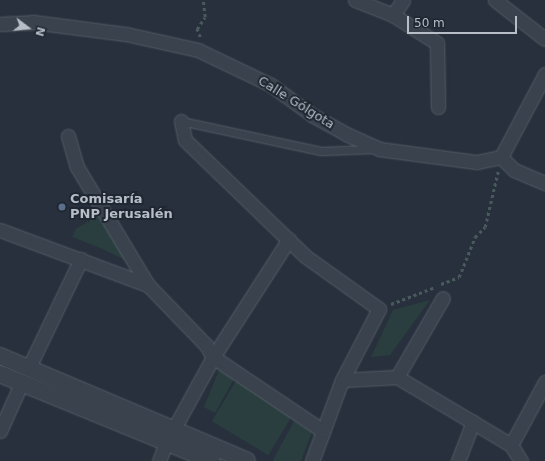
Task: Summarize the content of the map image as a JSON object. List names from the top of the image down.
{
  "streets": {
    "street": ["Calle Gólgota"]
  },
  "places": ["Comisaría PNP Jerusalén"],
  "scale_bar": "50 m",
  "north": "right"
}
